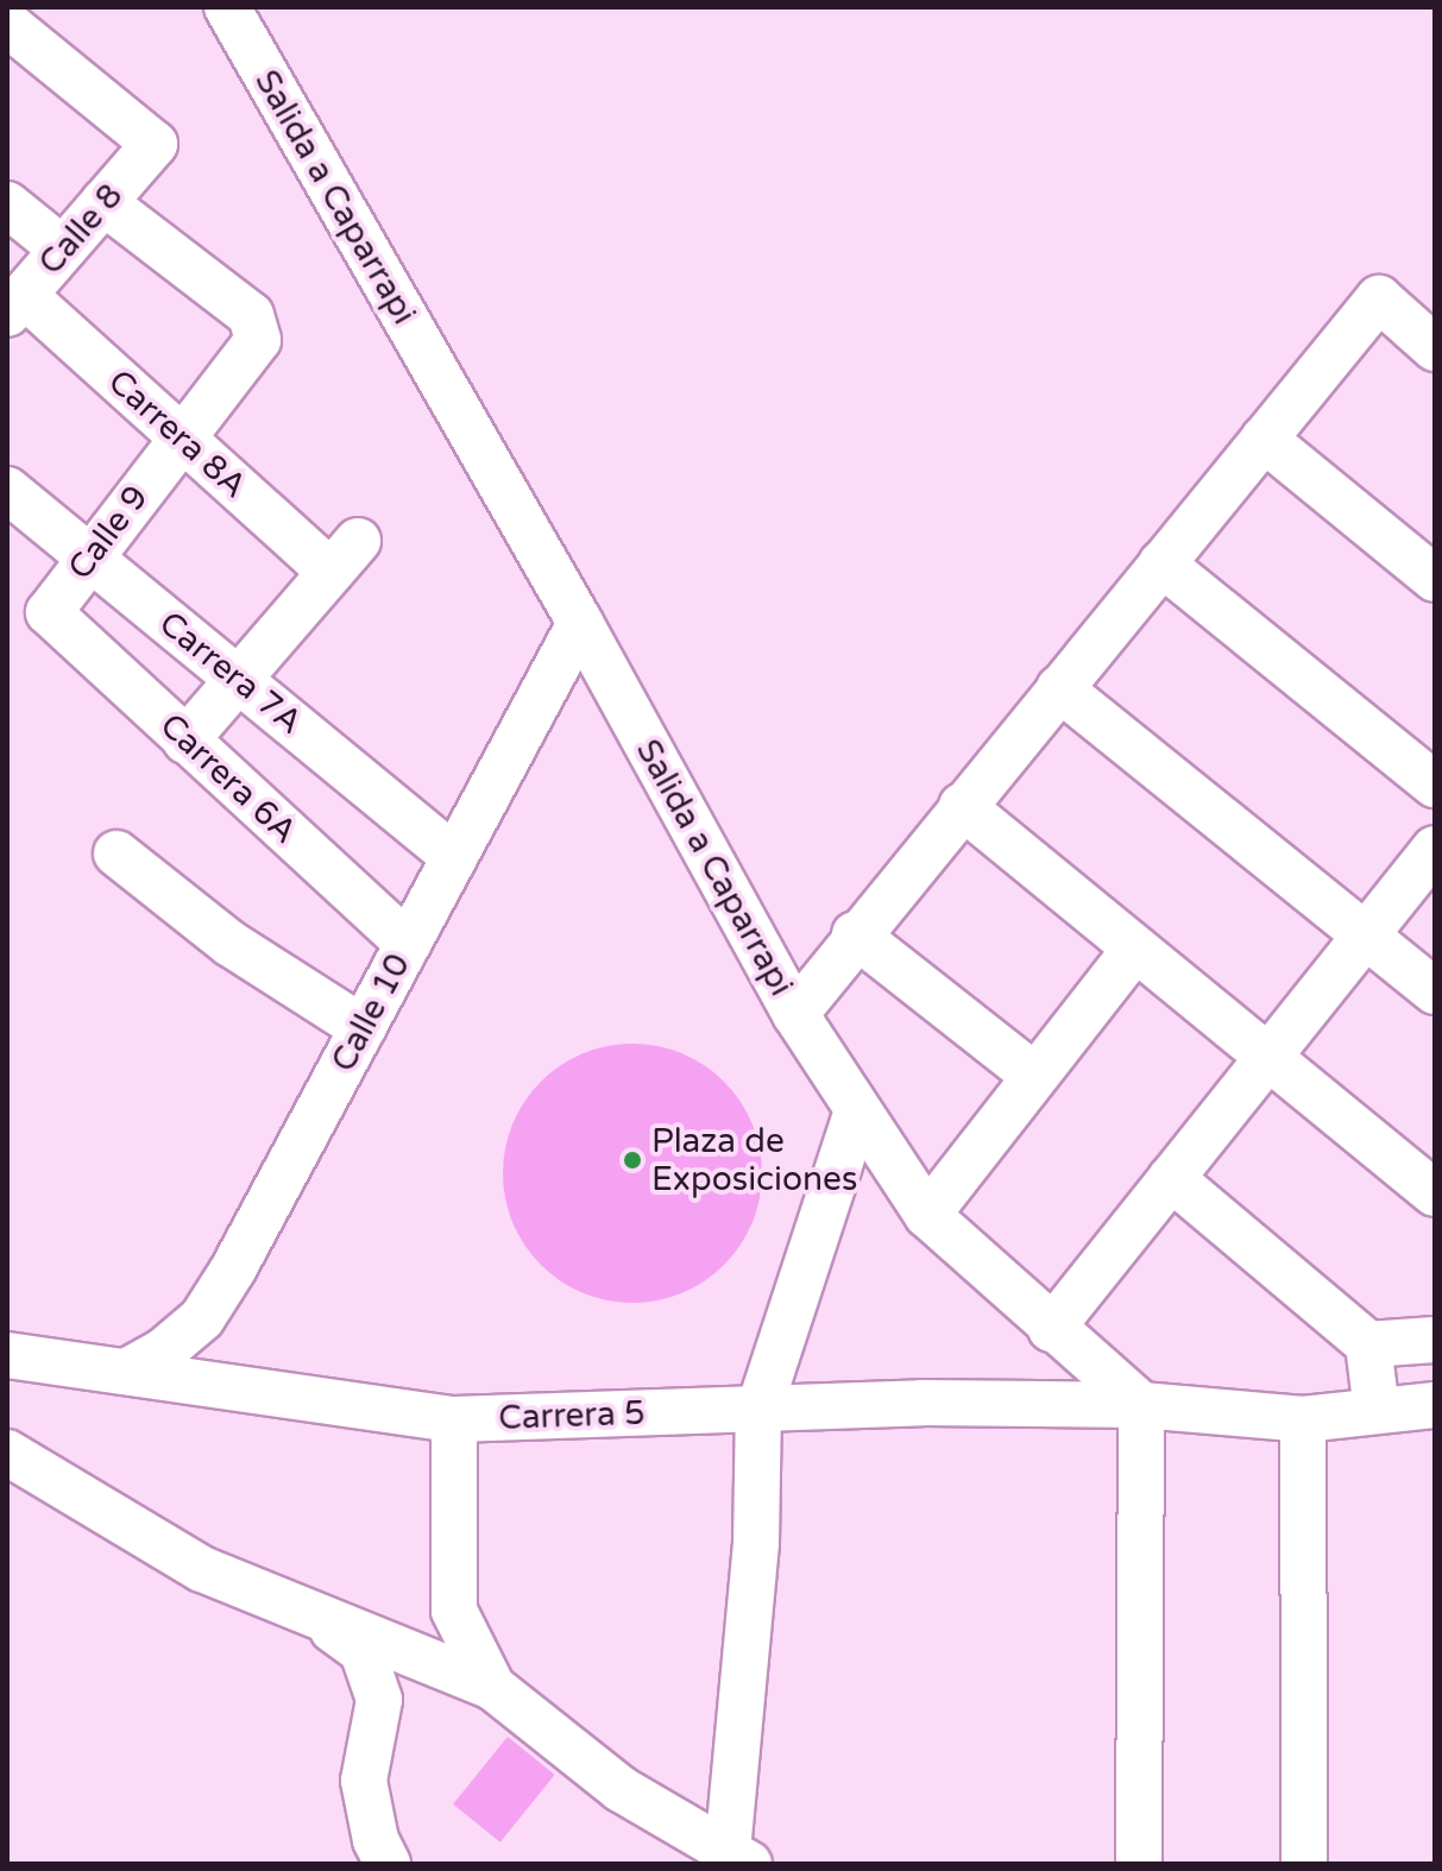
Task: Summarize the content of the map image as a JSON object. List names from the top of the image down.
{
  "streets": {
    "street": [
      "Salida a Caparrapi",
      "Calle 8",
      "Carrera 8A",
      "Calle 9",
      "Carrera 7A",
      "Carrera 6A",
      "Calle 10",
      "Carrera 5"
    ]
  },
  "crossings": [
    ["Salida a Caparrapi", "Calle 10"],
    ["Salida a Caparrapi", "Carrera 5"],
    ["Calle 8", "Carrera 8A"],
    ["Calle 8", "Calle 9"],
    ["Carrera 8A", "Calle 9"],
    ["Carrera 8A", "Carrera 7A"],
    ["Calle 9", "Carrera 7A"],
    ["Calle 9", "Carrera 6A"],
    ["Carrera 7A", "Calle 10"],
    ["Carrera 6A", "Calle 10"],
    ["Calle 10", "Carrera 5"]
  ],
  "places": ["Plaza de Exposiciones"]
}
